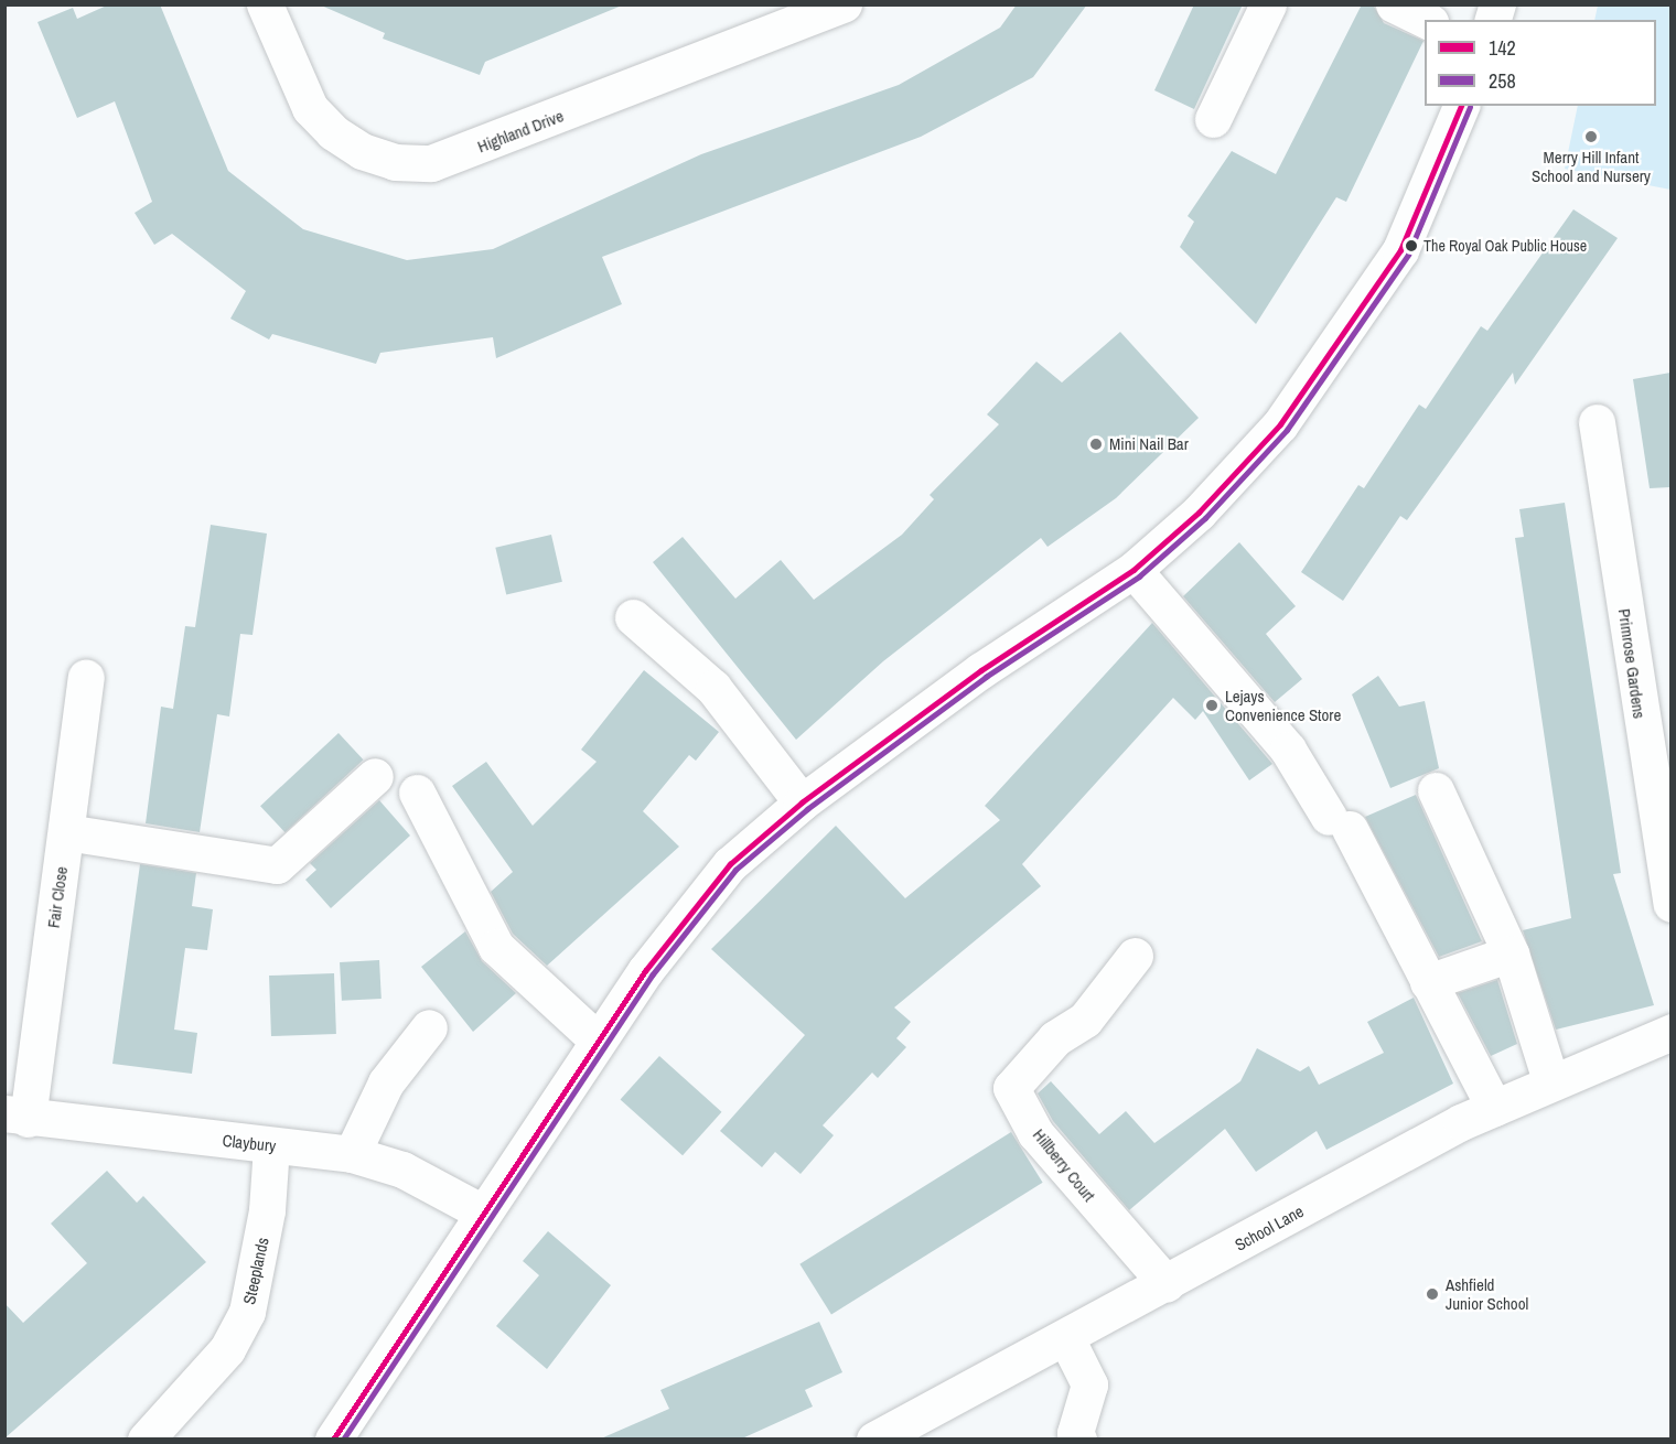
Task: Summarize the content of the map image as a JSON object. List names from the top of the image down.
{
  "streets": {
    "street": [
      "Highland Drive",
      "Primrose Gardens",
      "Fair Close",
      "Claybury",
      "Hillberry Court",
      "School Lane",
      "Steeplands"
    ]
  },
  "crossings": [
    ["Fair Close", "Claybury"],
    ["Claybury", "Steeplands"],
    ["Hillberry Court", "School Lane"]
  ],
  "places": [
    "Merry Hill Infant School and Nursery",
    "The Royal Oak Public House",
    "Mini Nail Bar",
    "Lejays Convenience Store",
    "Ashfield Junior School"
  ],
  "lines": ["transit line 142", "transit line 258"],
  "legend": ["142", "258"]
}
